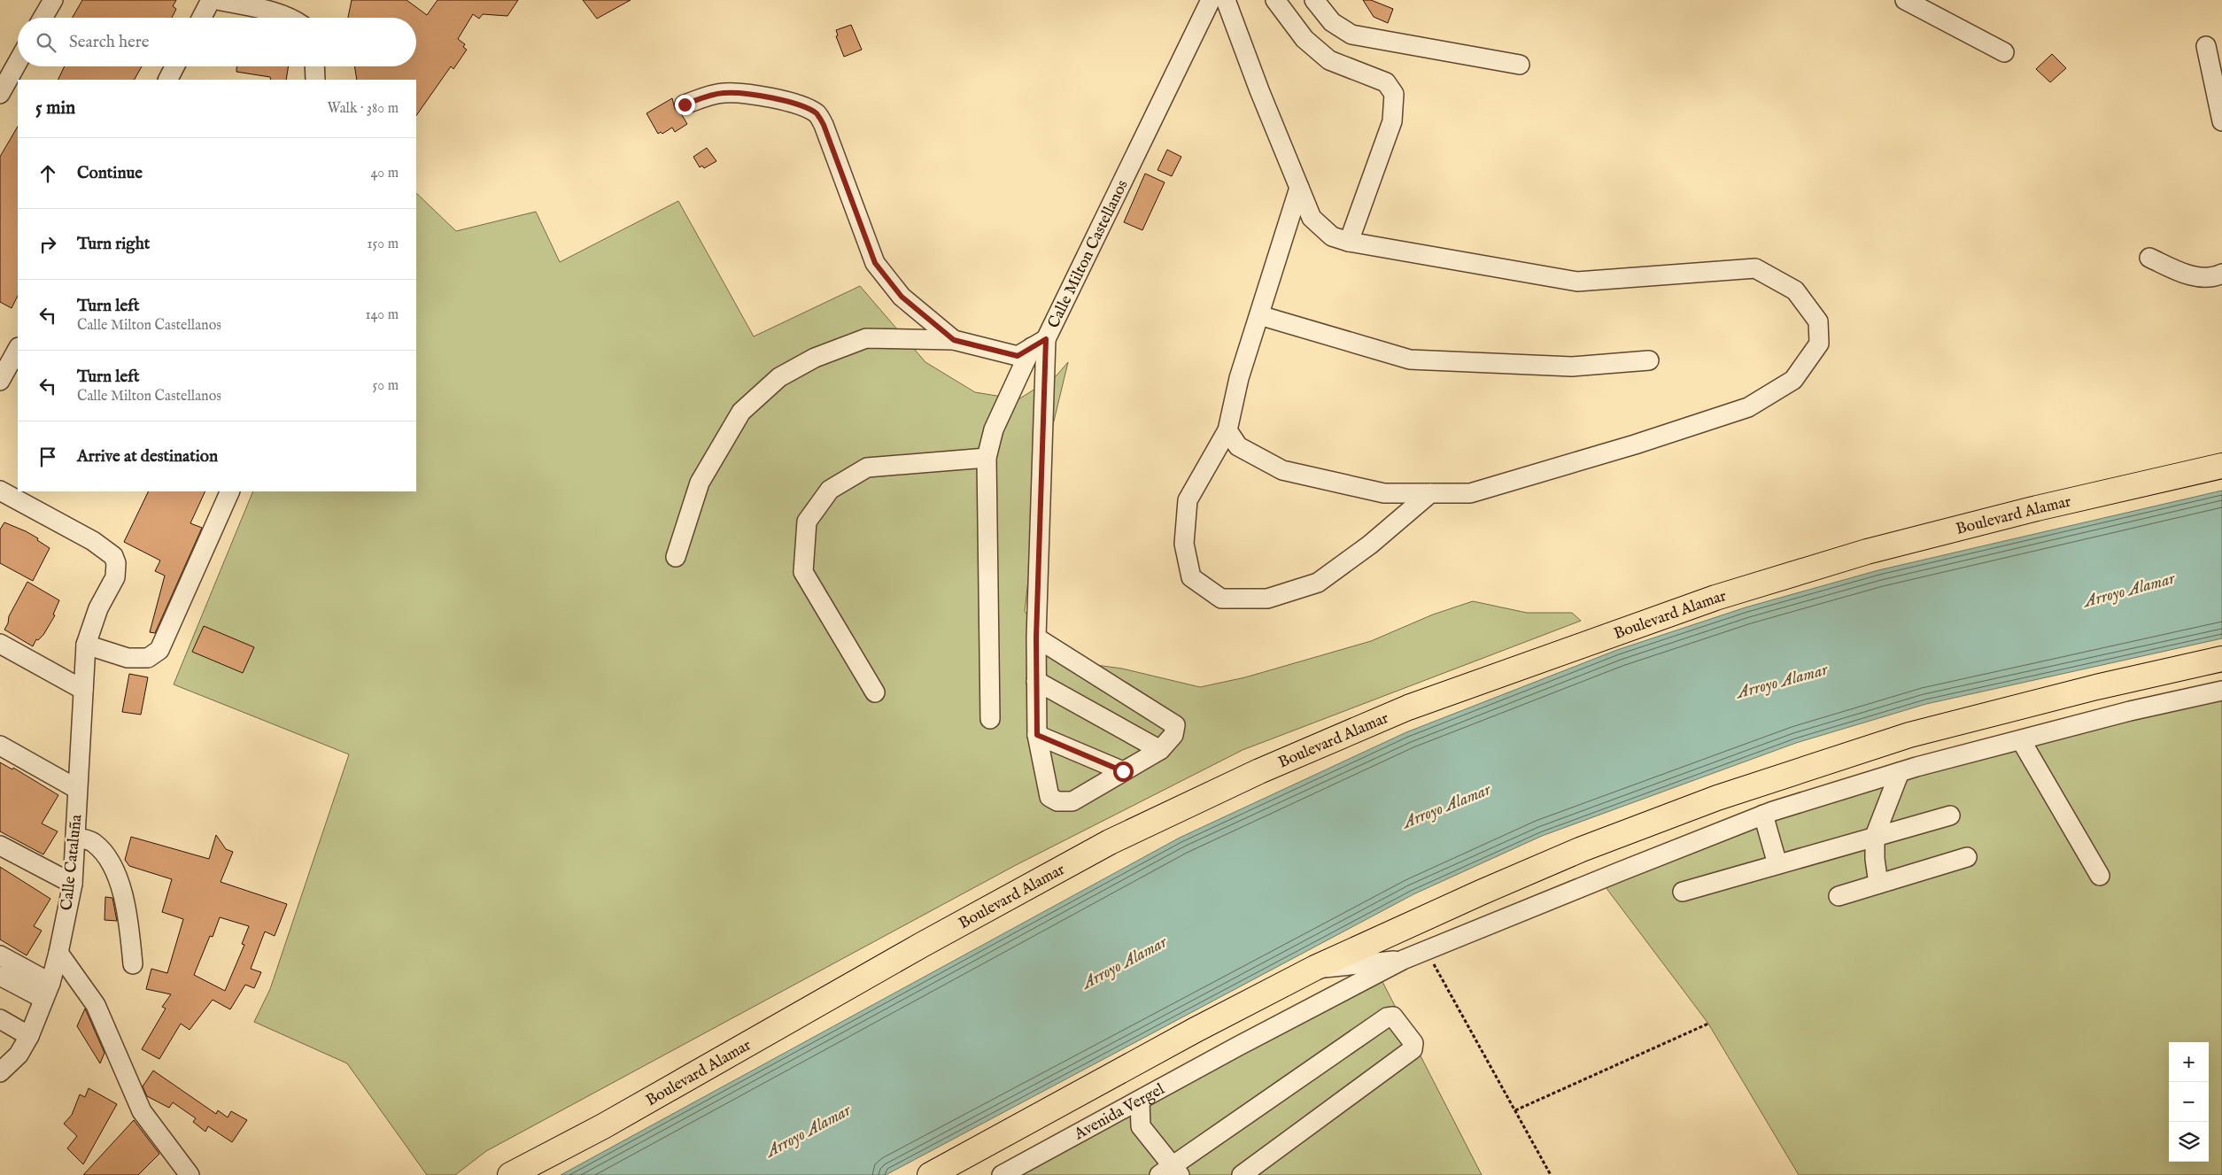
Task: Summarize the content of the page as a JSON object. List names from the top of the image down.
{
  "streets": {
    "highway": ["Boulevard Alamar"],
    "street": ["Calle Milton Castellanos", "Calle Cataluña", "Avenida Vergel"]
  },
  "water": ["Arroyo Alamar"],
  "page": {
    "search": "Search here",
    "heading": ["5 min", "Walk · 380 m"],
    "list": [
      ["Continue", "40 m"],
      ["Turn right", "150 m"],
      ["Turn left", "Calle Milton Castellanos", "140 m"],
      ["Turn left", "Calle Milton Castellanos", "50 m"],
      "Arrive at destination"
    ],
    "map_buttons": ["+", "−"]
  }
}
